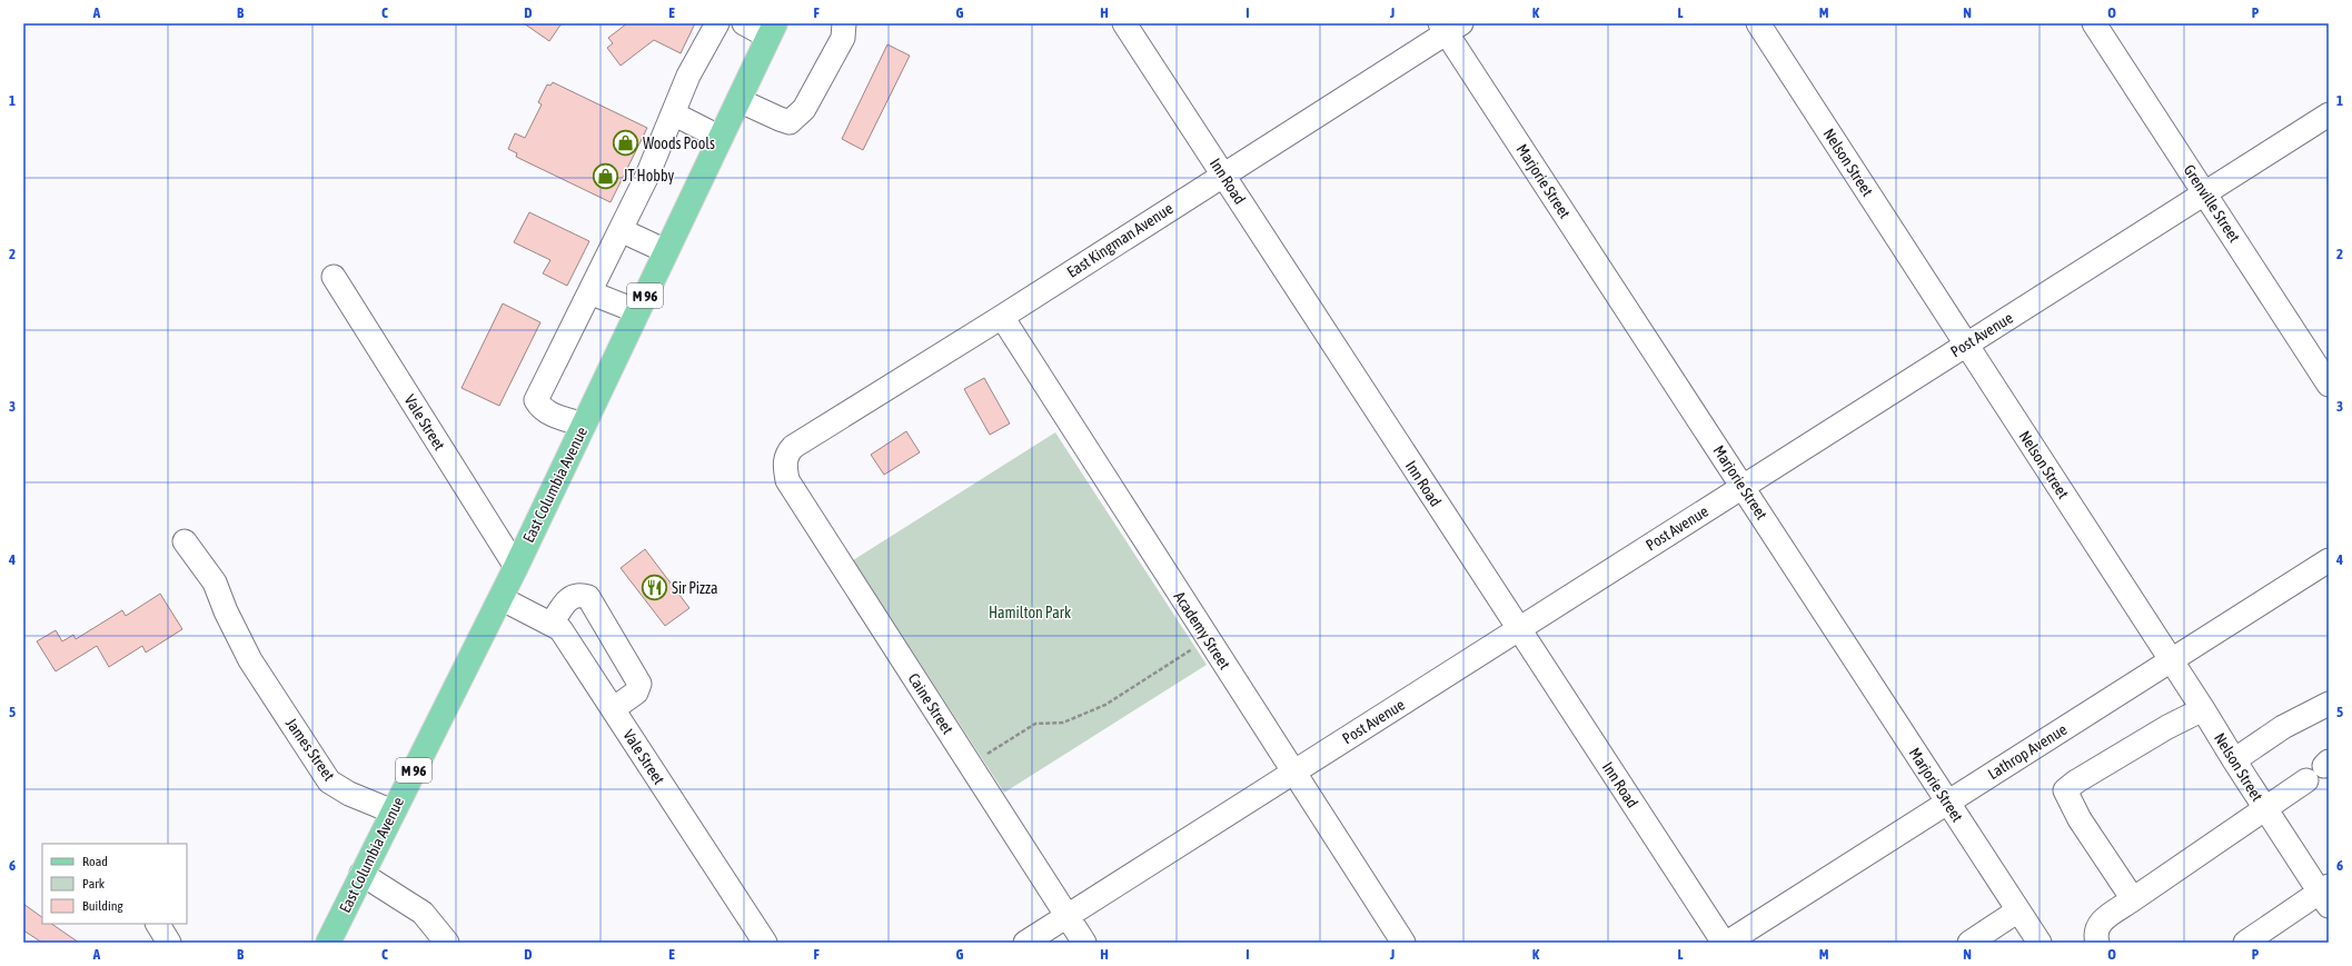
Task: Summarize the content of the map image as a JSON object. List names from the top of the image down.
{
  "streets": {
    "main road": ["M 96", "East Columbia Avenue"],
    "street": [
      "Nelson Street",
      "Inn Road",
      "Marjorie Street",
      "Grenville Street",
      "East Kingman Avenue",
      "Post Avenue",
      "Vale Street",
      "Academy Street",
      "Caine Street",
      "James Street",
      "Lathrop Avenue"
    ]
  },
  "crossings": [
    ["Nelson Street", "Post Avenue"],
    ["Nelson Street", "Lathrop Avenue"],
    ["Inn Road", "East Kingman Avenue"],
    ["Inn Road", "Post Avenue"],
    ["Inn Road", "Lathrop Avenue"],
    ["Marjorie Street", "East Kingman Avenue"],
    ["Marjorie Street", "Post Avenue"],
    ["Marjorie Street", "Lathrop Avenue"],
    ["Grenville Street", "Post Avenue"],
    ["East Kingman Avenue", "Academy Street"],
    ["East Kingman Avenue", "Caine Street"],
    ["Post Avenue", "Academy Street"],
    ["Post Avenue", "Caine Street"],
    ["Vale Street", "East Columbia Avenue"],
    ["East Columbia Avenue", "James Street"]
  ],
  "parks": ["Hamilton Park"],
  "places": {
    "shop": ["Woods Pools", "JT Hobby"],
    "restaurant": ["Sir Pizza"]
  },
  "legend": ["Road", "Park", "Building"],
  "grid": {
    "columns": [
      "A",
      "B",
      "C",
      "D",
      "E",
      "F",
      "G",
      "H",
      "I",
      "J",
      "K",
      "L",
      "M",
      "N",
      "O",
      "P"
    ],
    "rows": [
      "1",
      "2",
      "3",
      "4",
      "5",
      "6"
    ]
  }
}
